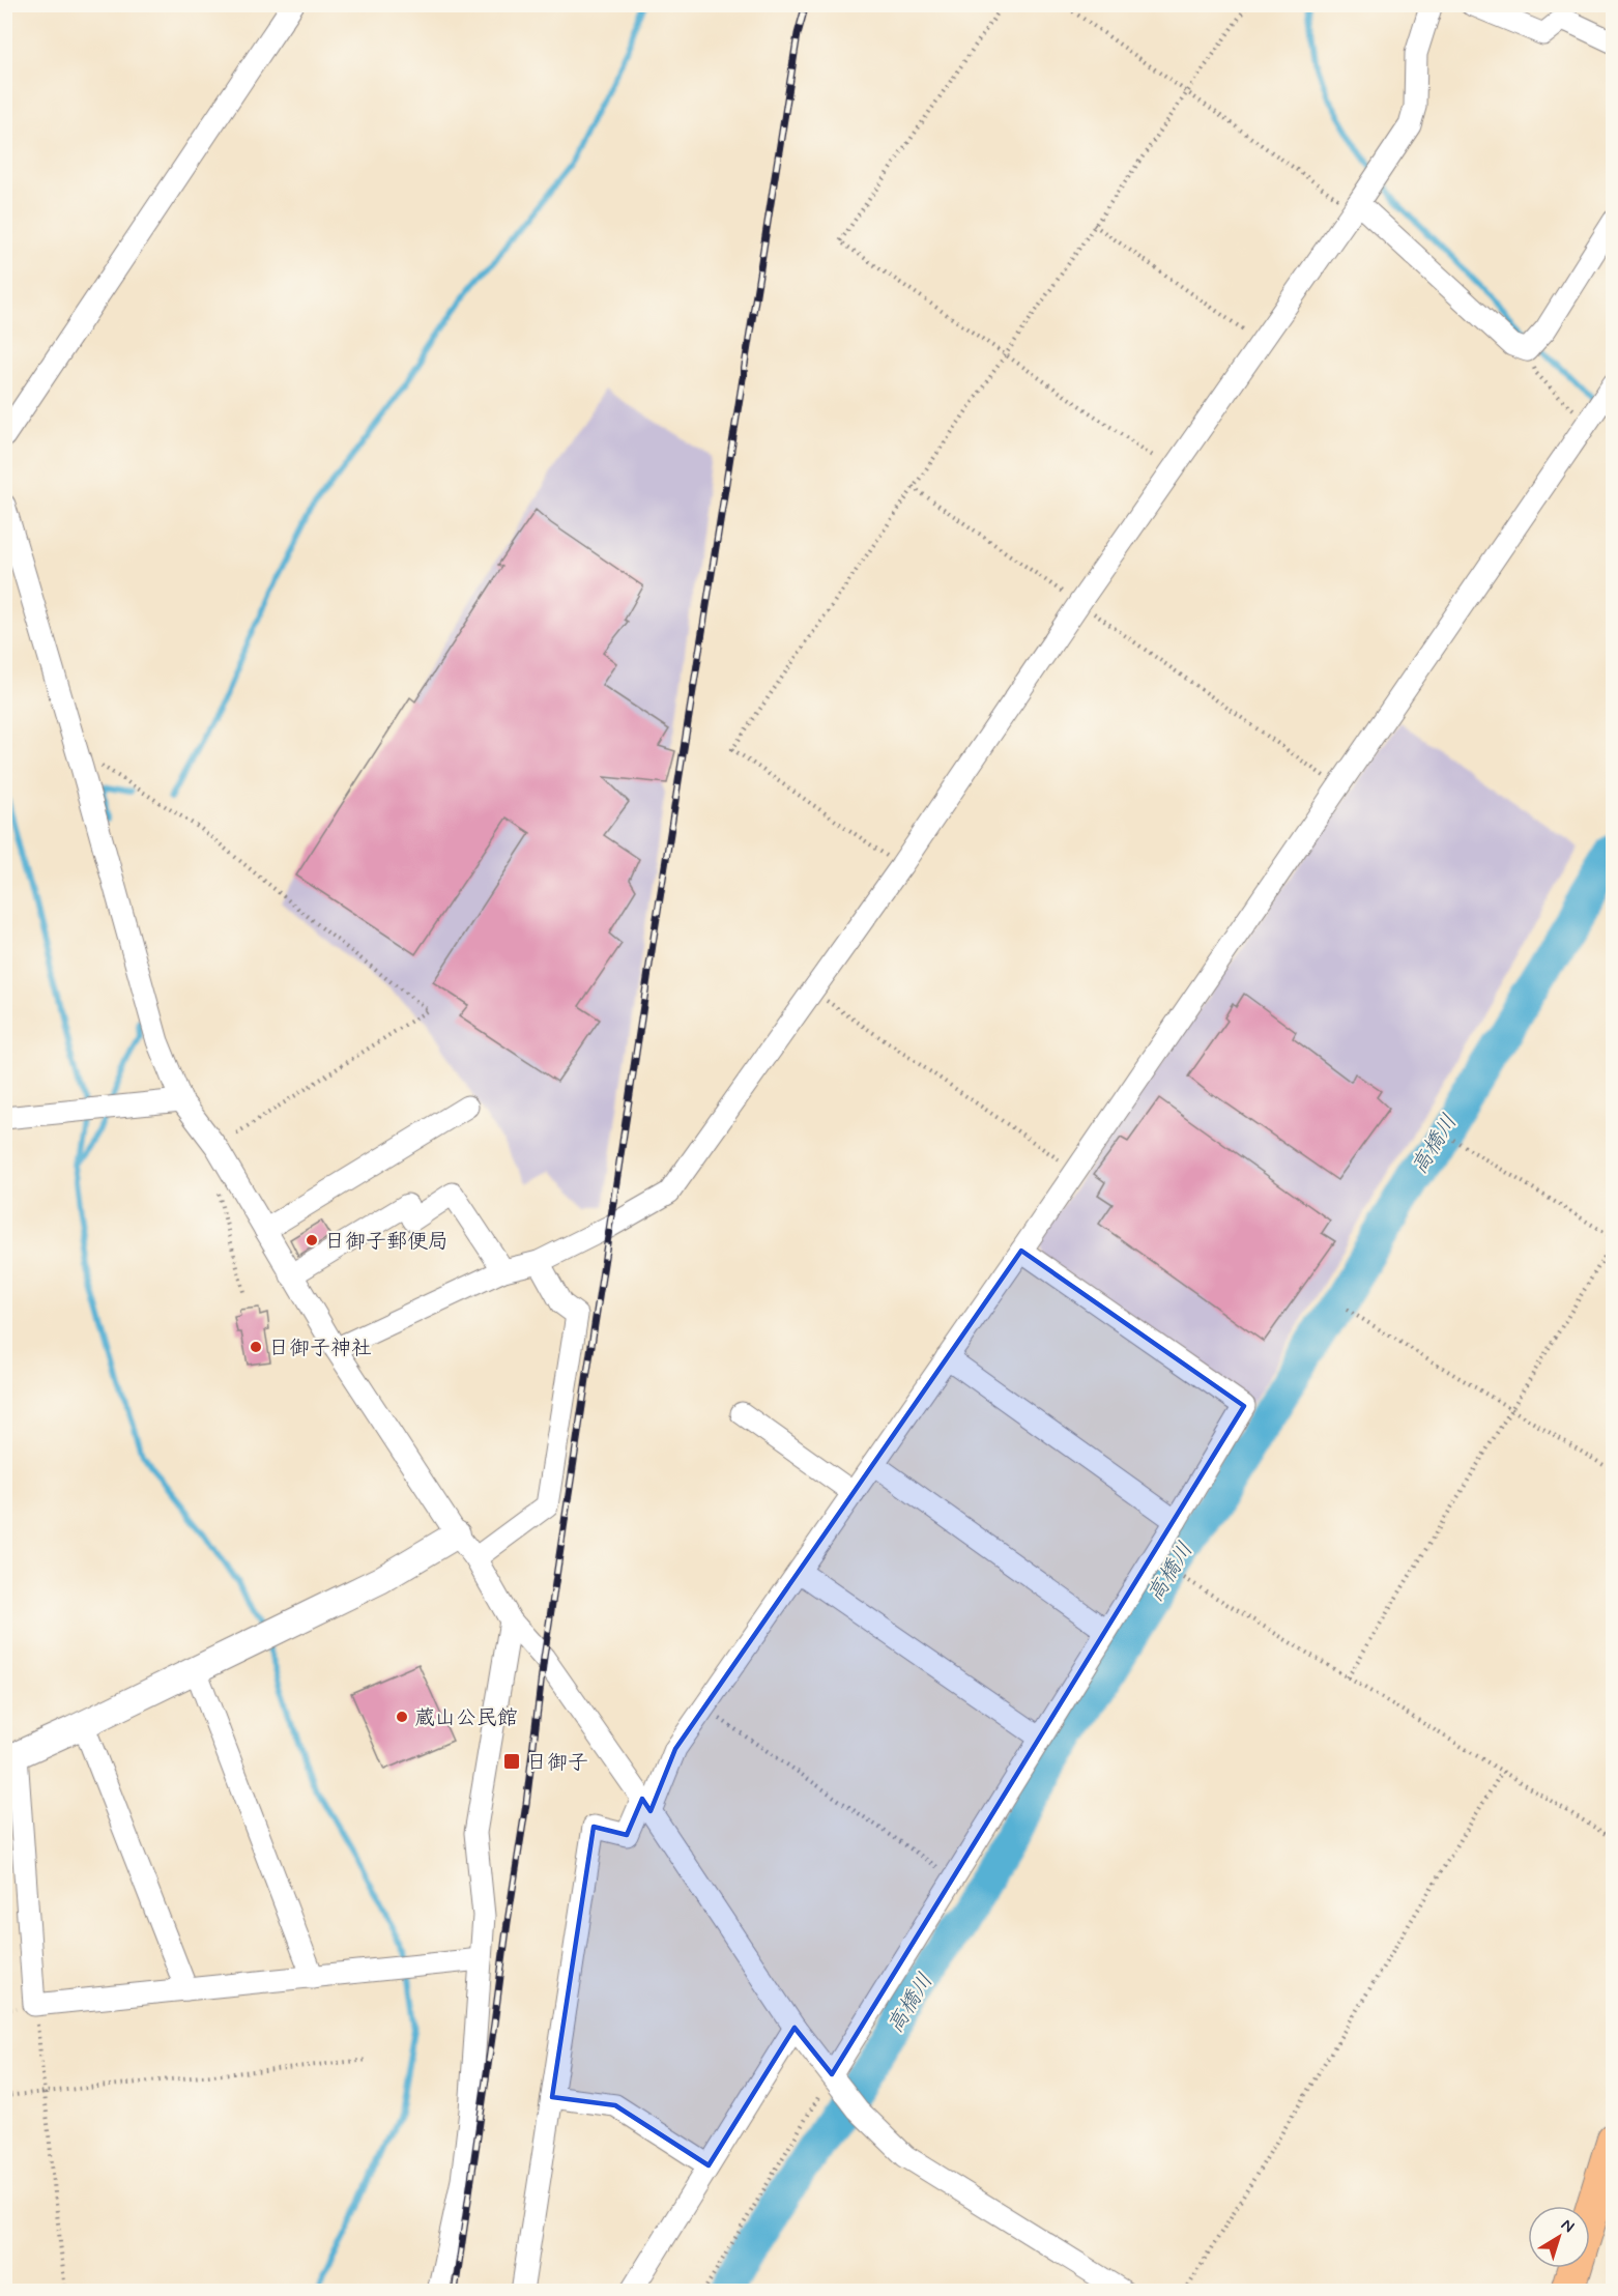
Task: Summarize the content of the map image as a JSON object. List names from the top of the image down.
{
  "water": ["高橋川"],
  "places": {
    "other": ["日御子郵便局", "日御子神社", "蔵山公民館"],
    "transit": ["日御子"]
  },
  "north": "top right"
}
